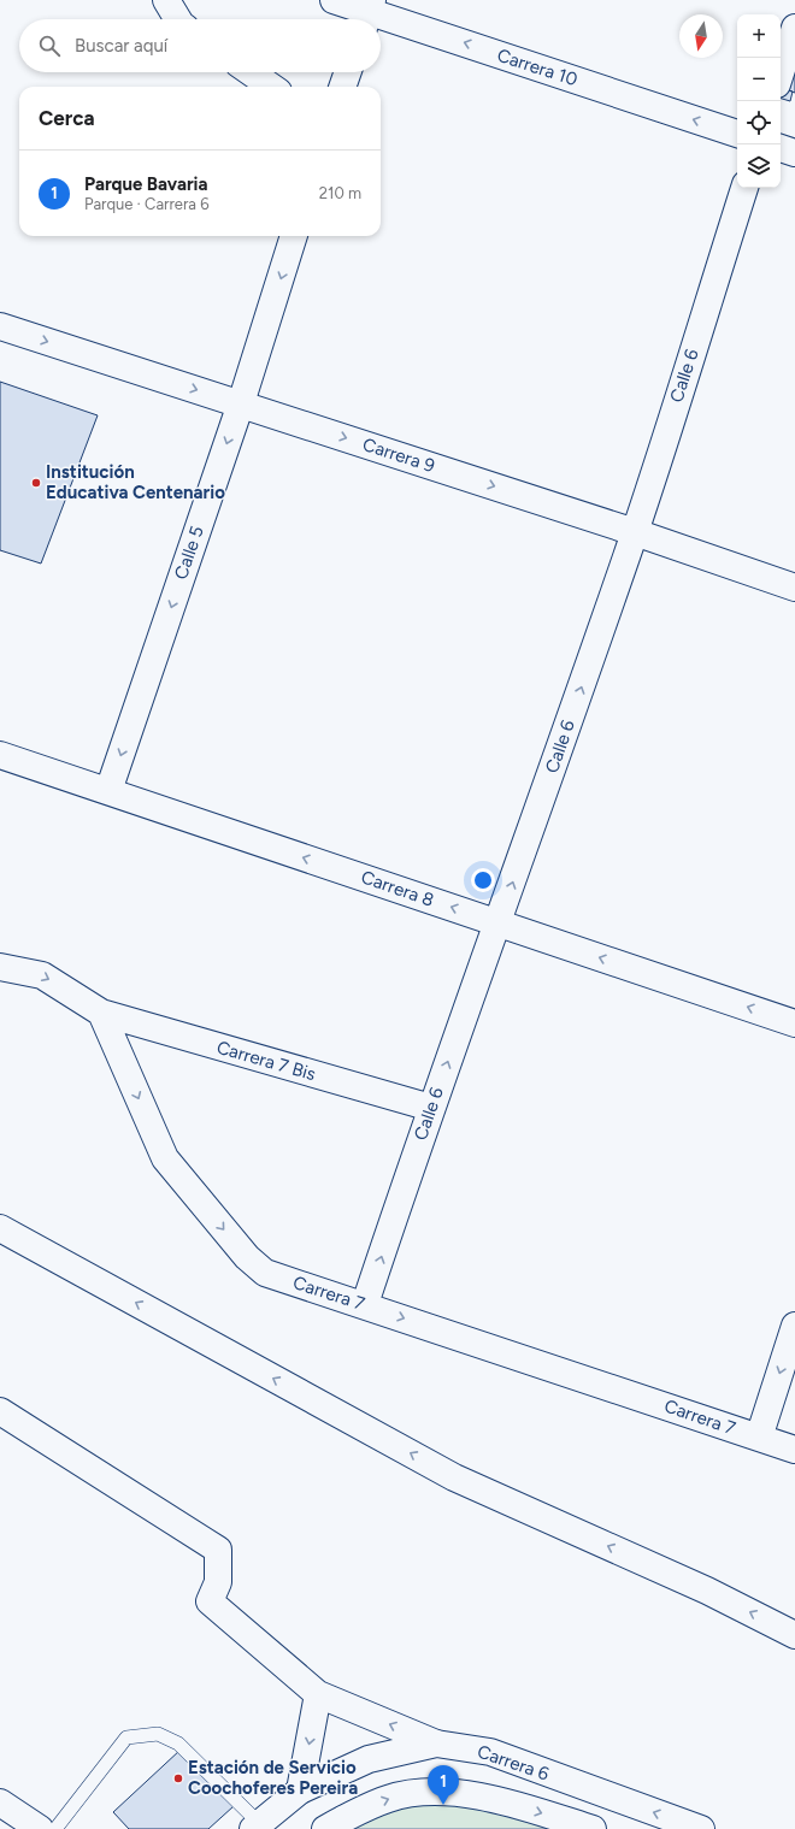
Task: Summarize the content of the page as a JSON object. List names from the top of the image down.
{
  "streets": {
    "street": [
      "Carrera 10",
      "Calle 6",
      "Carrera 9",
      "Calle 5",
      "Carrera 8",
      "Carrera 7 Bis",
      "Carrera 7",
      "Carrera 6"
    ]
  },
  "crossings": [
    ["Calle 6", "Carrera 9"],
    ["Calle 6", "Carrera 8"],
    ["Calle 6", "Carrera 7 Bis"],
    ["Calle 6", "Carrera 7"],
    ["Carrera 9", "Calle 5"],
    ["Calle 5", "Carrera 8"],
    ["Carrera 7 Bis", "Carrera 7"]
  ],
  "one_way": [
    "Carrera 10",
    "Calle 6",
    "Carrera 9",
    "Calle 5",
    "Carrera 8"
  ],
  "places": ["Institución Educativa Centenario", "Estación de Servicio Coochoferes Pereira"],
  "north": "bottom",
  "page": {
    "map_buttons": ["+", "−"],
    "search": "Buscar aquí",
    "heading": "Cerca",
    "list": [
      {
        "mark": "1",
        "name": "Parque Bavaria",
        "note": "Parque · Carrera 6",
        "value": "210 m"
      }
    ],
    "pins": "1"
  }
}
